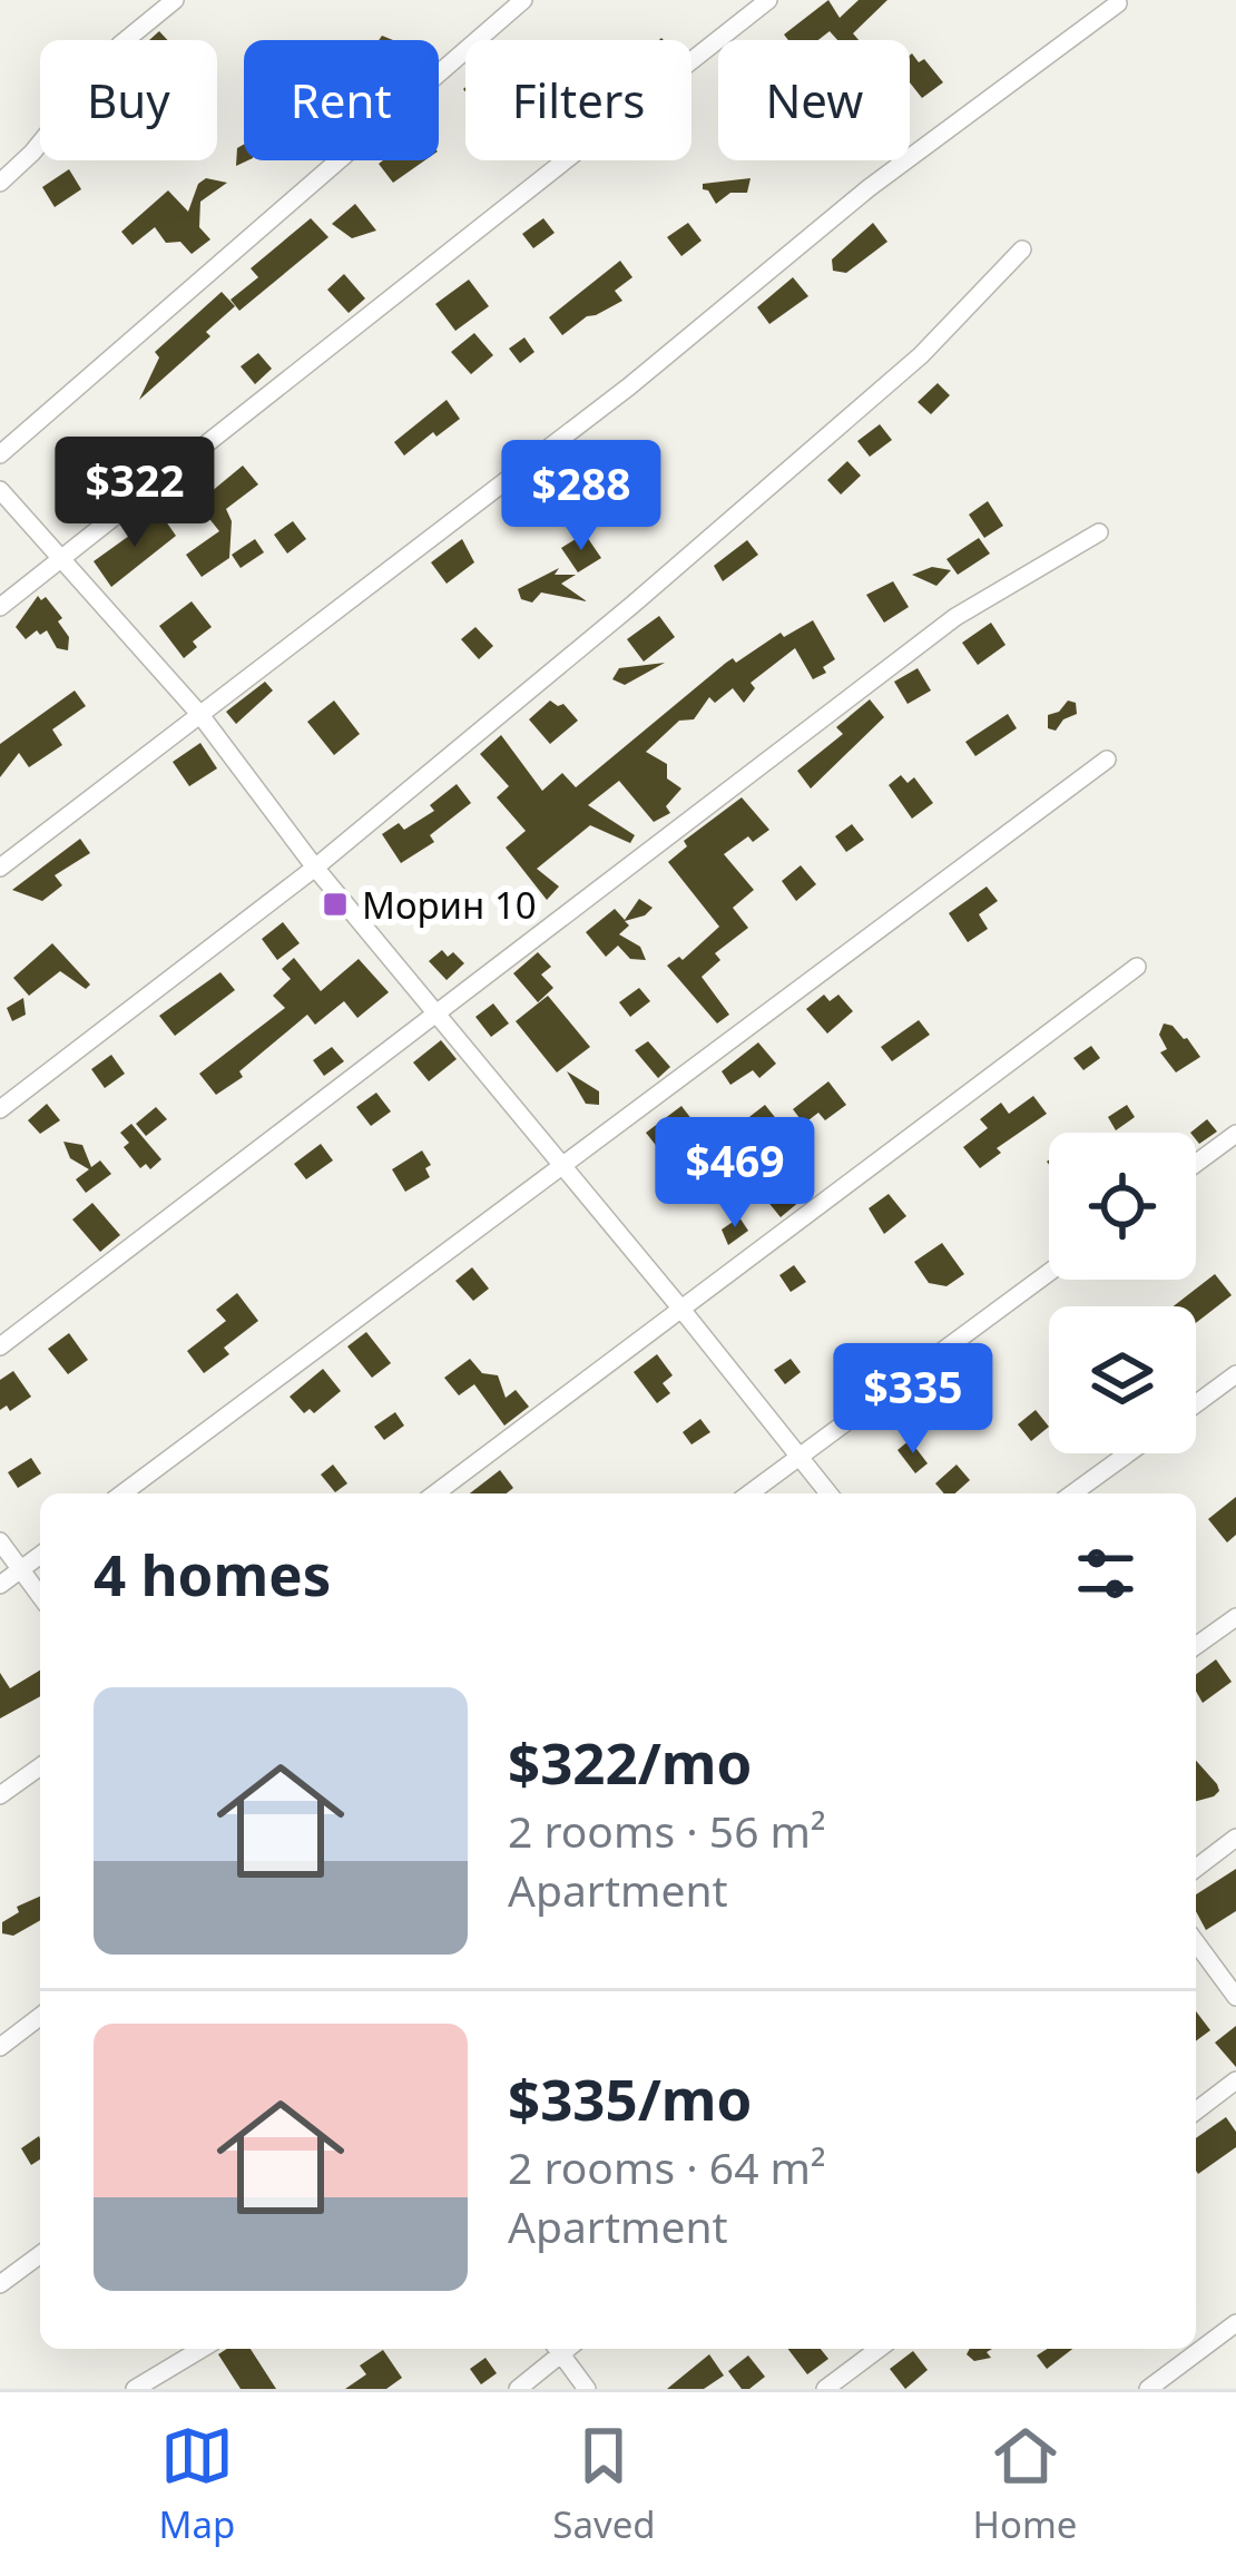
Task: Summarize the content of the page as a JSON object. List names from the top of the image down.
{
  "places": {
    "transit": ["Морин 10"]
  },
  "page": {
    "chip": [
      "Buy",
      "Rent",
      "Filters",
      "New"
    ],
    "price": [
      "$322",
      "$288",
      "$469",
      "$335"
    ],
    "heading": "4 homes",
    "list": [
      {
        "name": "$322/mo",
        "note": "2 rooms · 56 m² · Apartment"
      },
      {
        "name": "$335/mo",
        "note": "2 rooms · 64 m² · Apartment"
      }
    ],
    "tabs": ["Map", "Saved", "Home"]
  }
}
